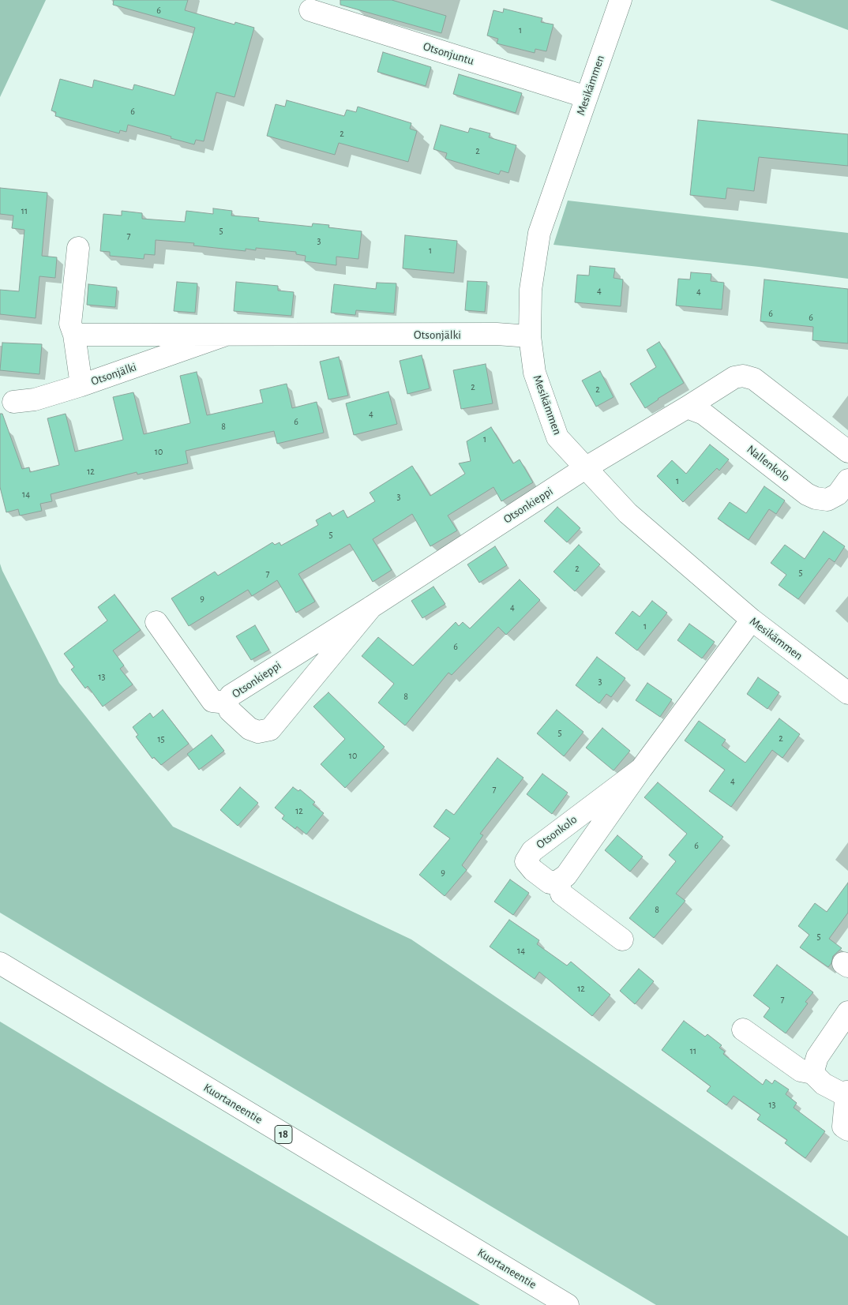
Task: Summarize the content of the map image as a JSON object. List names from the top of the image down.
{
  "streets": {
    "main road": [
      "Otsonjuntu",
      "Mesikämmen",
      "Otsonjälki",
      "Nallenkolo",
      "Otsonkieppi",
      "Otsonkolo",
      "Kuortaneentie",
      "18"
    ]
  },
  "crossings": [
    ["Otsonjuntu", "Mesikämmen"],
    ["Mesikämmen", "Otsonjälki"],
    ["Mesikämmen", "Otsonkieppi"],
    ["Mesikämmen", "Otsonkolo"]
  ],
  "house_numbers": [
    "6",
    "1",
    "6",
    "2",
    "2",
    "11",
    "5",
    "7",
    "3",
    "1",
    "4",
    "4",
    "6",
    "6",
    "2",
    "2",
    "4",
    "6",
    "8",
    "1",
    "10",
    "12",
    "1",
    "14",
    "3",
    "5",
    "2",
    "5",
    "7",
    "9",
    "4",
    "1",
    "6",
    "13",
    "3",
    "8",
    "5",
    "2",
    "15",
    "10",
    "4",
    "7",
    "12",
    "6",
    "9",
    "8",
    "5",
    "14",
    "12",
    "7",
    "11",
    "13"
  ]
}
